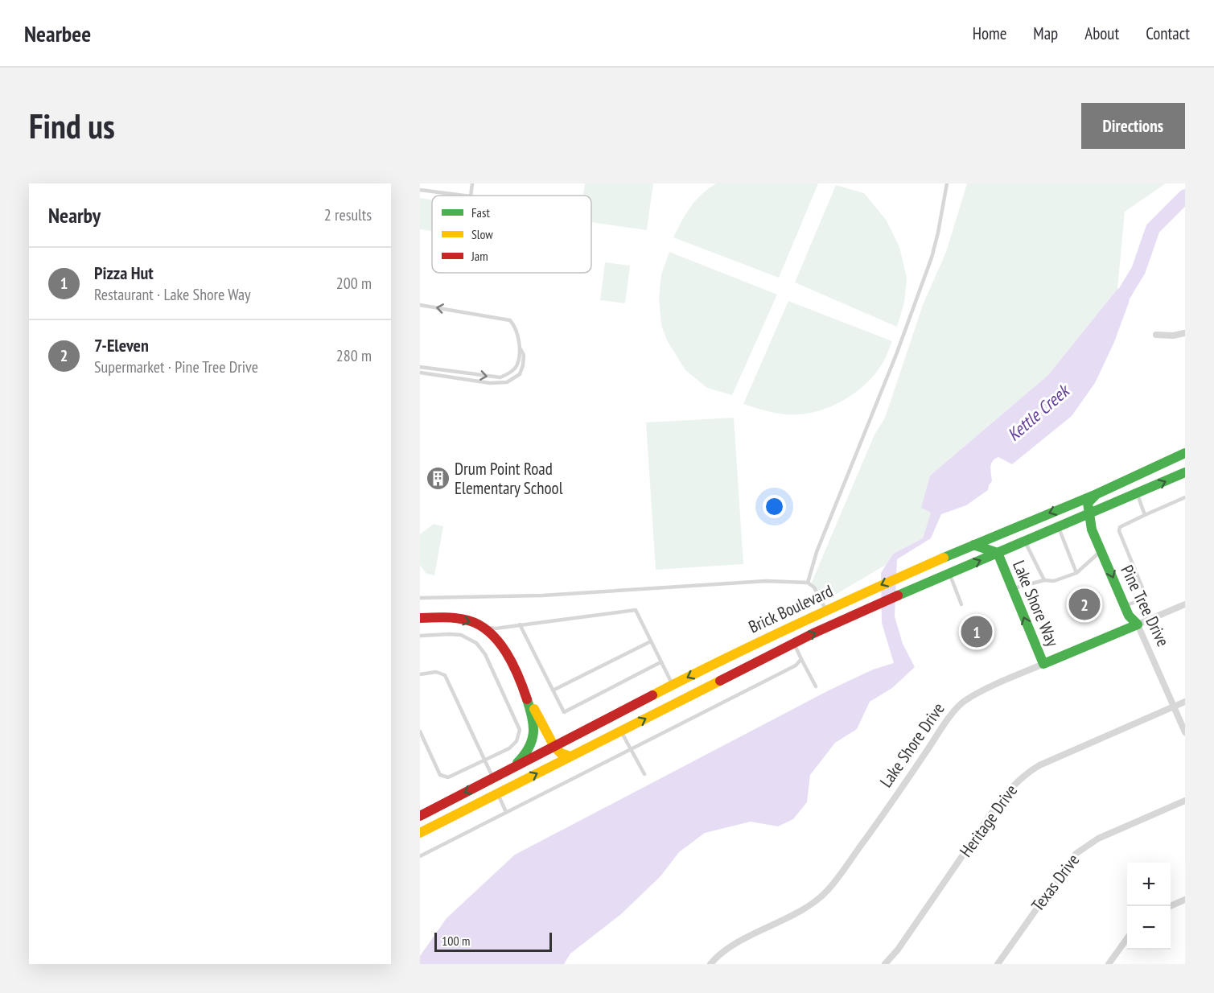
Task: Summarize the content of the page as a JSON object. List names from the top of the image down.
{
  "streets": {
    "main road": [
      "Lake Shore Way",
      "Pine Tree Drive",
      "Brick Boulevard",
      "Lake Shore Drive"
    ],
    "street": ["Heritage Drive", "Texas Drive"]
  },
  "crossings": [
    ["Lake Shore Way", "Brick Boulevard"],
    ["Lake Shore Way", "Lake Shore Drive"],
    ["Pine Tree Drive", "Brick Boulevard"],
    ["Pine Tree Drive", "Lake Shore Drive"],
    ["Pine Tree Drive", "Heritage Drive"]
  ],
  "one_way": ["Lake Shore Way"],
  "water": ["Kettle Creek"],
  "places": {
    "building": ["Drum Point Road Elementary School"]
  },
  "legend": ["Fast", "Slow", "Jam"],
  "scale_bar": "100 m",
  "page": {
    "header": "Nearbee",
    "nav": [
      "Home",
      "Map",
      "About",
      "Contact"
    ],
    "buttons": "Directions",
    "title": "Find us",
    "heading": ["Nearby", "2 results"],
    "list": [
      {
        "mark": "1",
        "name": "Pizza Hut",
        "note": "Restaurant · Lake Shore Way",
        "value": "200 m"
      },
      {
        "mark": "2",
        "name": "7-Eleven",
        "note": "Supermarket · Pine Tree Drive",
        "value": "280 m"
      }
    ],
    "pins": ["2", "1"],
    "map_buttons": ["+", "−"],
    "scale": "100 m"
  }
}
